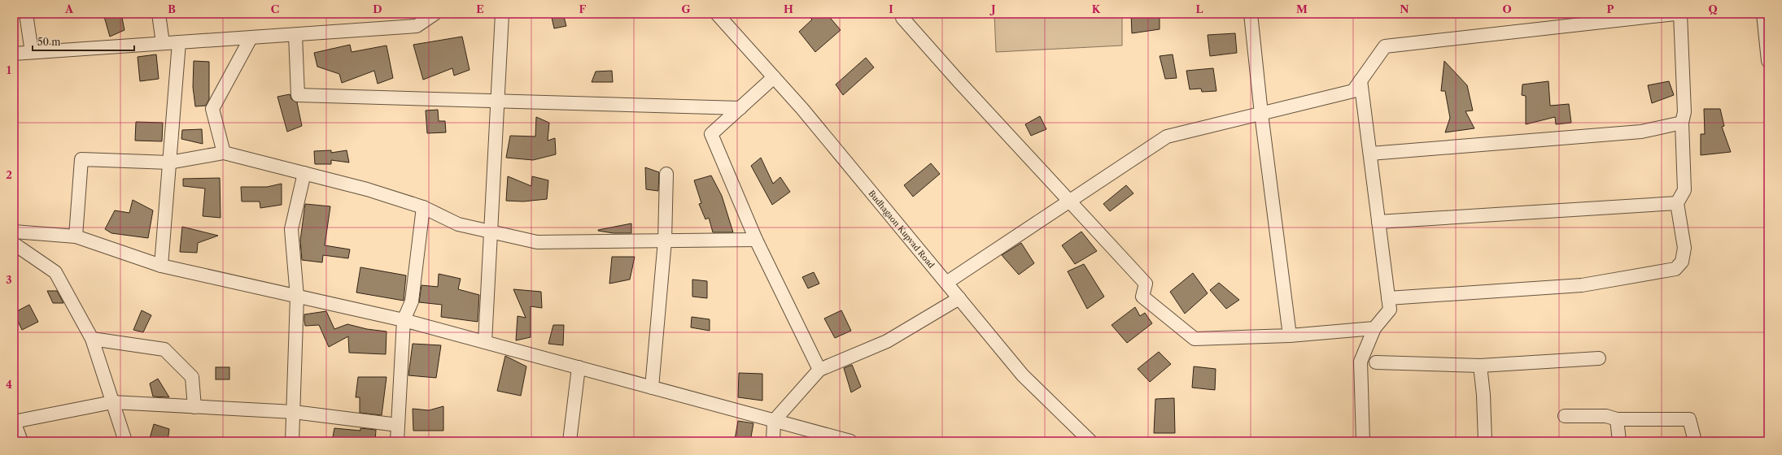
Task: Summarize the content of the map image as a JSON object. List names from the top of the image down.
{
  "streets": {
    "street": ["Budhagaon Kupvad Road"]
  },
  "scale_bar": "50 m",
  "grid": {
    "columns": [
      "A",
      "B",
      "C",
      "D",
      "E",
      "F",
      "G",
      "H",
      "I",
      "J",
      "K",
      "L",
      "M",
      "N",
      "O",
      "P",
      "Q"
    ],
    "rows": [
      "1",
      "2",
      "3",
      "4"
    ]
  }
}
